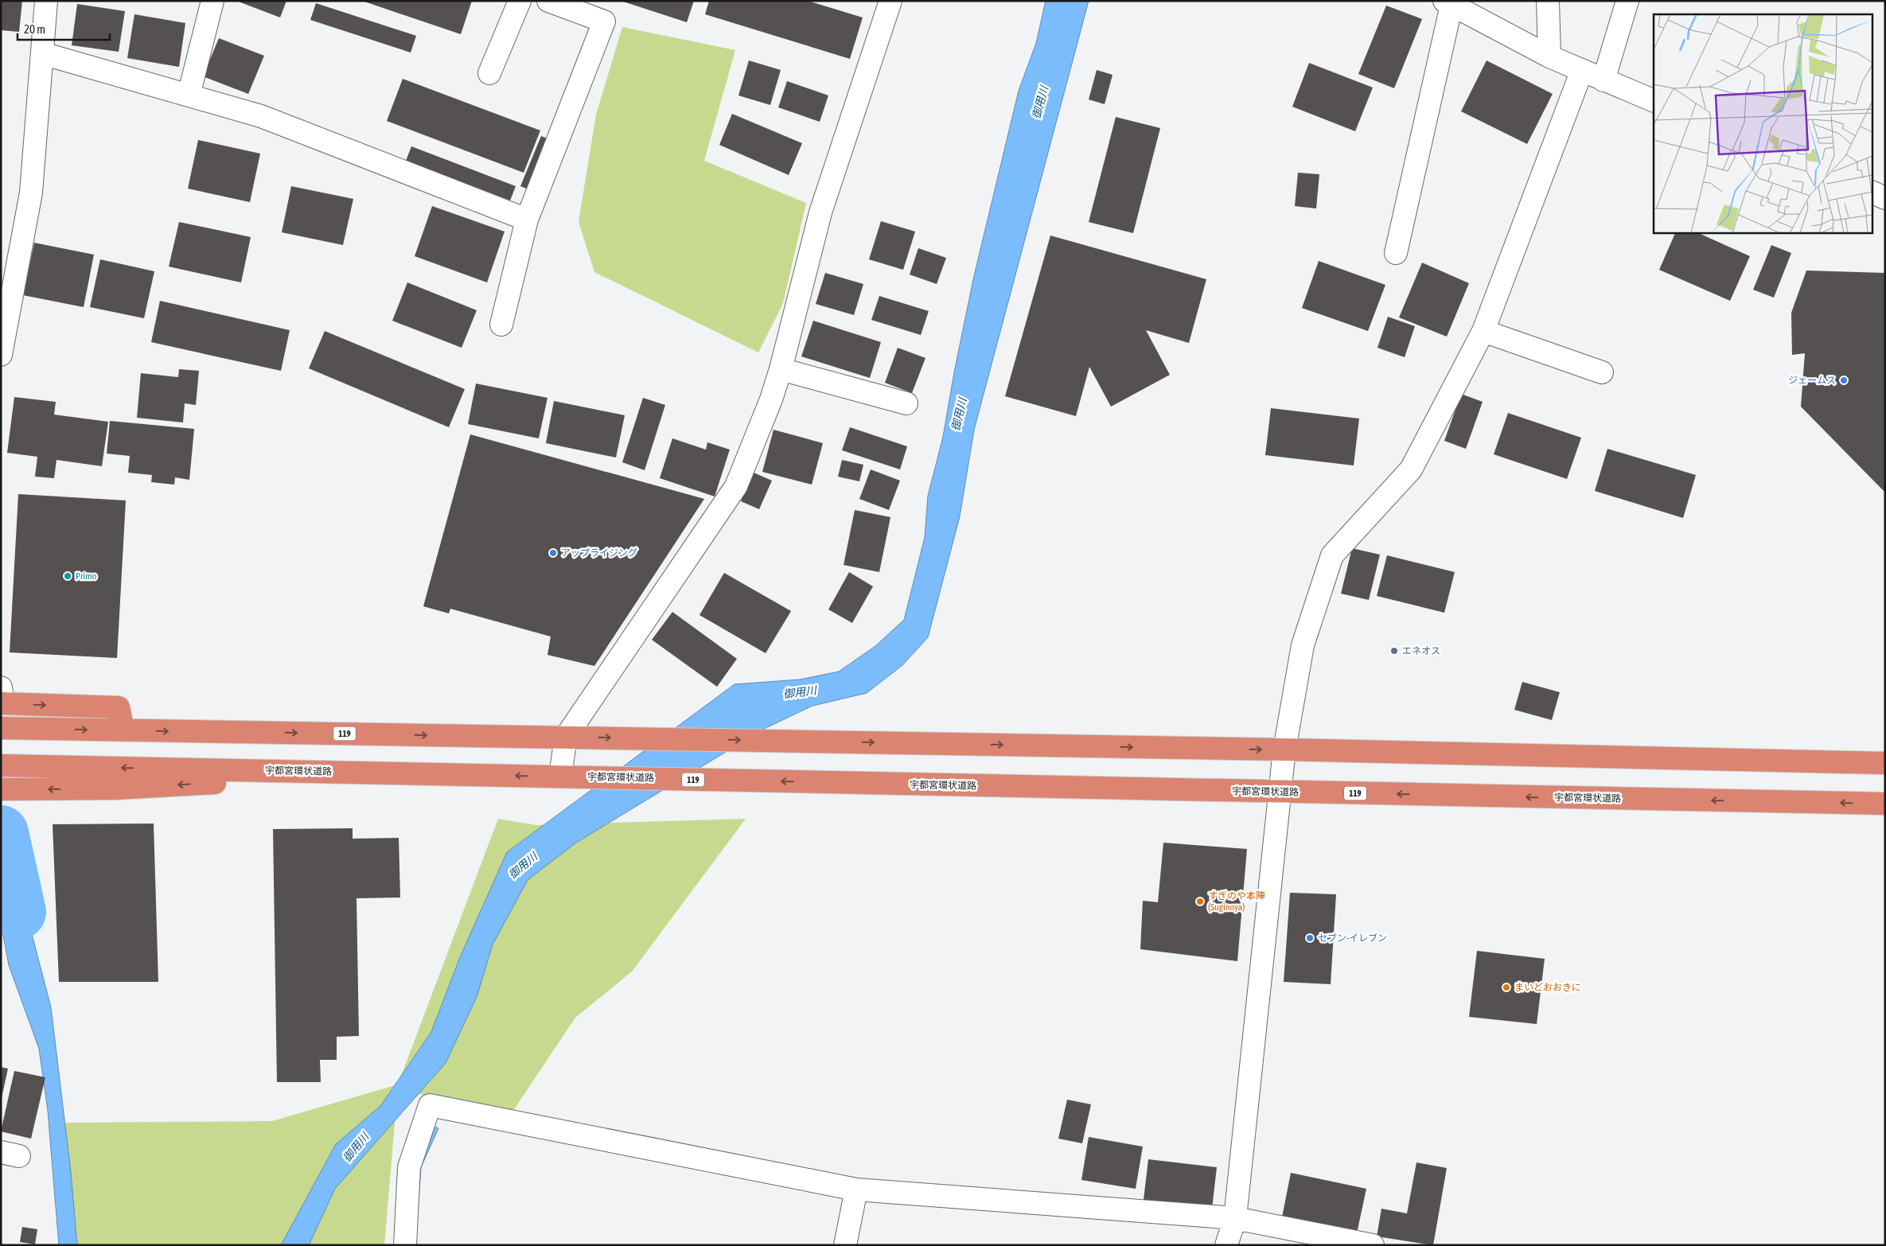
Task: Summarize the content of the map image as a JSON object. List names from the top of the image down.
{
  "streets": {
    "highway": ["119", "宇都宮環状道路"]
  },
  "crossings": [
    ["119", "宇都宮環状道路"]
  ],
  "water": ["御用川"],
  "places": [
    "ジェームス",
    "アップライジング",
    "Primo",
    "エネオス",
    "すぎのや本陣 (Suginoya)",
    "セブン-イレブン",
    "まいどおおきに"
  ],
  "scale_bar": "20 m"
}
